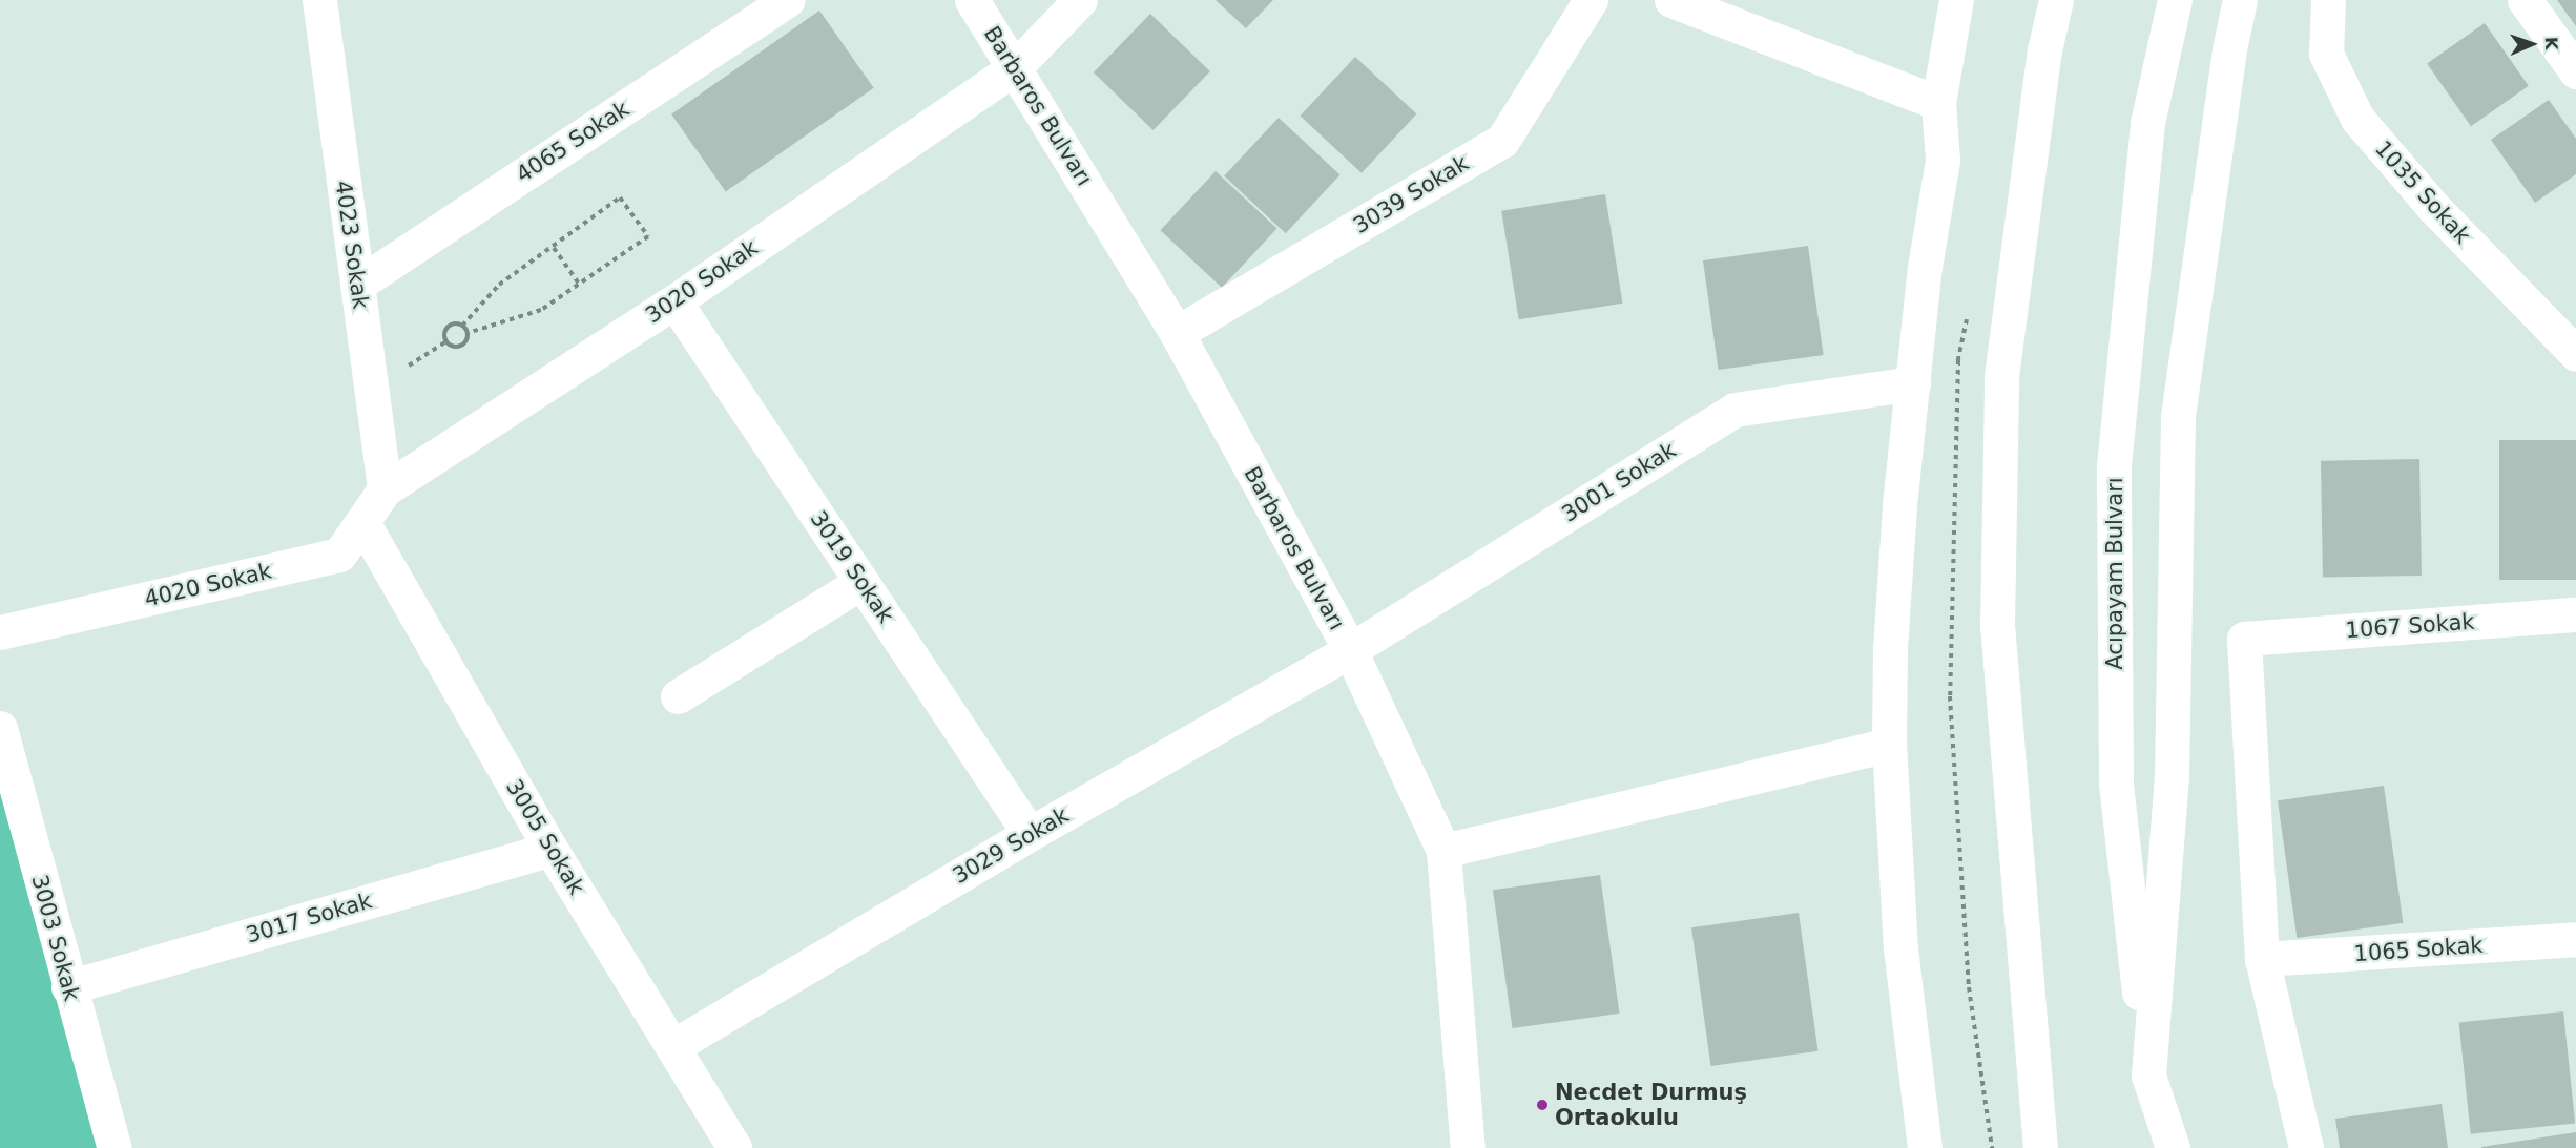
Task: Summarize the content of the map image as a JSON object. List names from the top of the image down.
{
  "streets": {
    "street": [
      "Barbaros Bulvarı",
      "4065 Sokak",
      "1035 Sokak",
      "3039 Sokak",
      "4023 Sokak",
      "3020 Sokak",
      "3001 Sokak",
      "3019 Sokak",
      "Acıpayam Bulvarı",
      "4020 Sokak",
      "1067 Sokak",
      "3005 Sokak",
      "3029 Sokak",
      "3017 Sokak",
      "3003 Sokak",
      "1065 Sokak"
    ]
  },
  "crossings": [
    ["Barbaros Bulvarı", "3039 Sokak"],
    ["Barbaros Bulvarı", "3020 Sokak"],
    ["Barbaros Bulvarı", "3001 Sokak"],
    ["Barbaros Bulvarı", "3029 Sokak"],
    ["4065 Sokak", "4023 Sokak"],
    ["4023 Sokak", "3020 Sokak"],
    ["4023 Sokak", "4020 Sokak"],
    ["3020 Sokak", "3019 Sokak"],
    ["3020 Sokak", "4020 Sokak"],
    ["3001 Sokak", "3029 Sokak"],
    ["3019 Sokak", "3029 Sokak"],
    ["4020 Sokak", "3005 Sokak"],
    ["1067 Sokak", "1065 Sokak"],
    ["3005 Sokak", "3029 Sokak"],
    ["3005 Sokak", "3017 Sokak"],
    ["3017 Sokak", "3003 Sokak"]
  ],
  "places": ["Necdet Durmuş Ortaokulu"],
  "north": "right"
}
